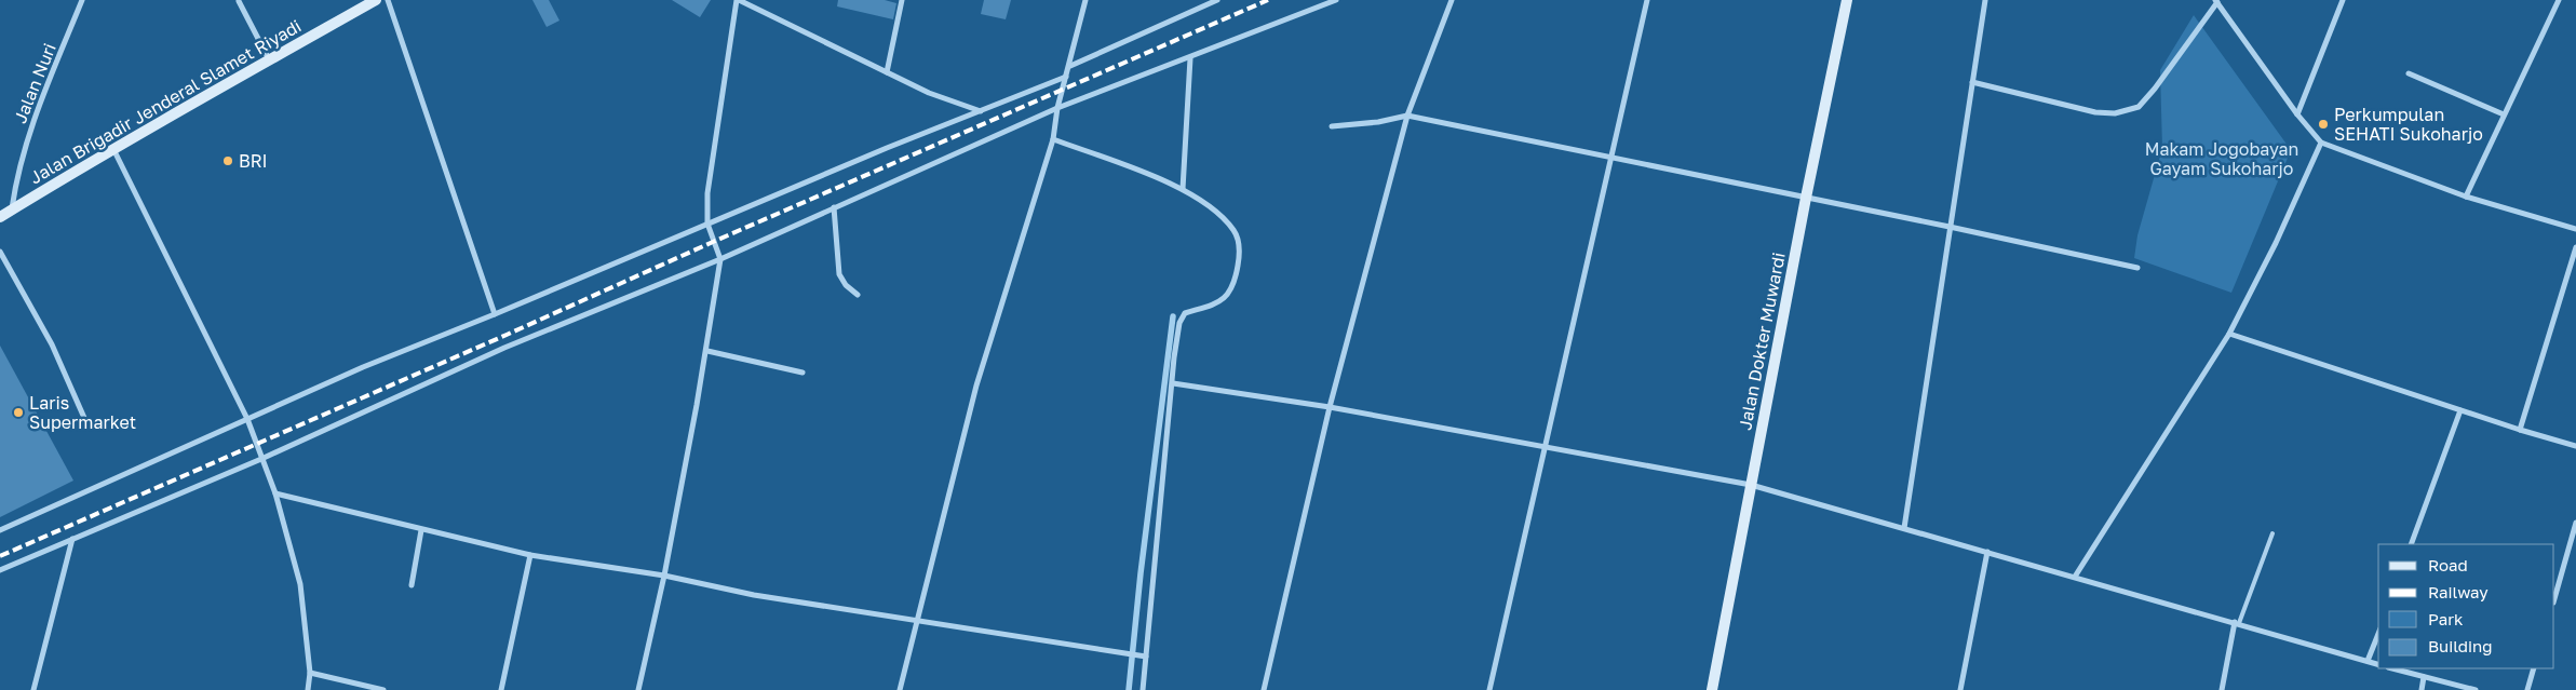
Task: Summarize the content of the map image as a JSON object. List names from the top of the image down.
{
  "streets": {
    "main road": ["Jalan Brigadir Jenderal Slamet Riyadi", "Jalan Dokter Muwardi"],
    "street": ["Jalan Nuri"]
  },
  "crossings": [
    ["Jalan Nuri", "Jalan Brigadir Jenderal Slamet Riyadi"]
  ],
  "parks": ["Makam Jogobayan Gayam Sukoharjo"],
  "places": ["Perkumpulan SEHATI Sukoharjo", "BRI", "Laris Supermarket"],
  "legend": [
    "Road",
    "Railway",
    "Park",
    "Building"
  ]
}
